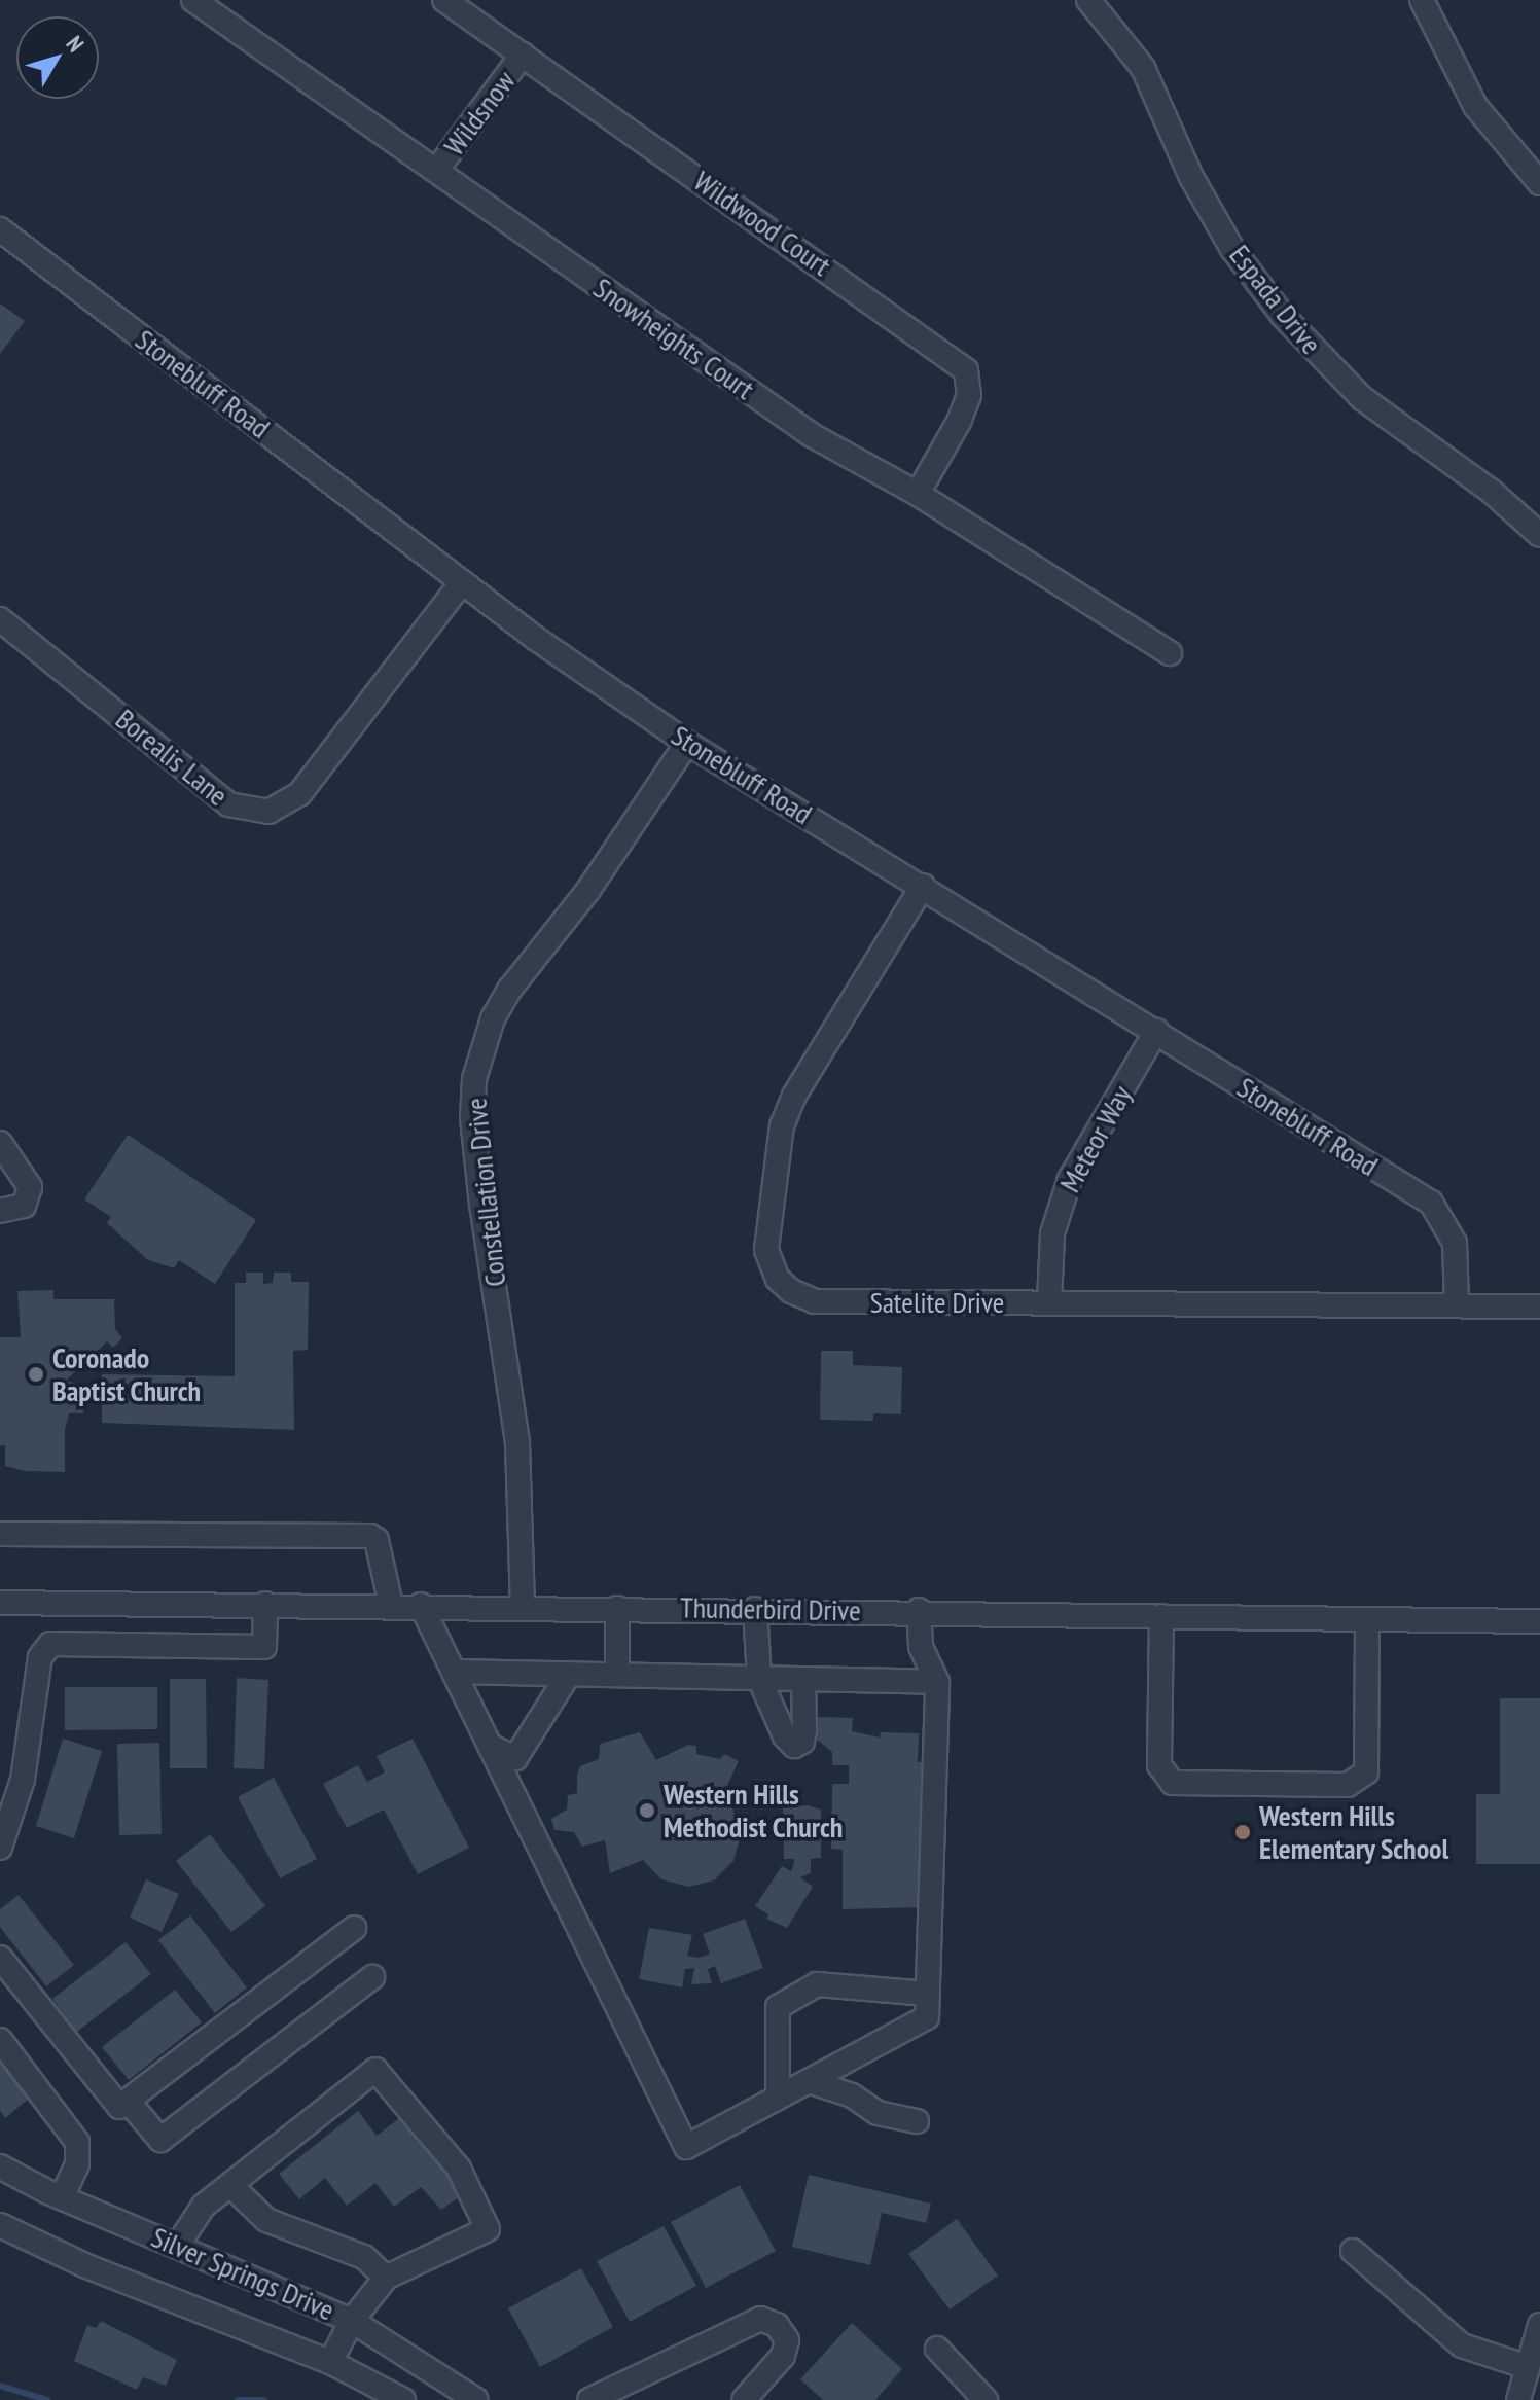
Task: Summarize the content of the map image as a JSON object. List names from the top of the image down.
{
  "streets": {
    "street": [
      "Wildsnow",
      "Wildwood Court",
      "Espada Drive",
      "Snowheights Court",
      "Stonebluff Road",
      "Borealis Lane",
      "Meteor Way",
      "Constellation Drive",
      "Satelite Drive",
      "Thunderbird Drive",
      "Silver Springs Drive"
    ]
  },
  "crossings": [
    ["Wildsnow", "Wildwood Court"],
    ["Wildsnow", "Snowheights Court"],
    ["Wildwood Court", "Snowheights Court"],
    ["Stonebluff Road", "Borealis Lane"],
    ["Stonebluff Road", "Meteor Way"],
    ["Stonebluff Road", "Constellation Drive"],
    ["Stonebluff Road", "Satelite Drive"],
    ["Meteor Way", "Satelite Drive"],
    ["Constellation Drive", "Thunderbird Drive"]
  ],
  "places": ["Coronado Baptist Church", "Western Hills Methodist Church", "Western Hills Elementary School"],
  "north": "top right"
}
